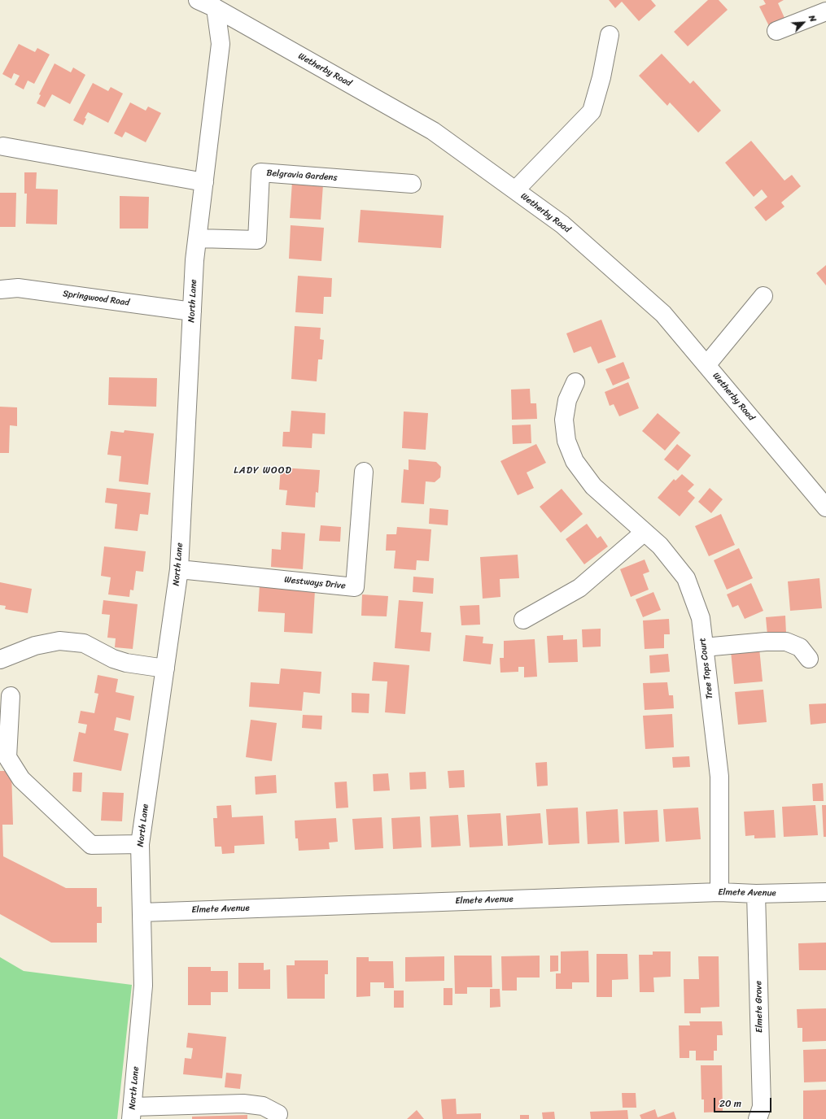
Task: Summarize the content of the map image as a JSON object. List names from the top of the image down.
{
  "streets": {
    "street": [
      "Wetherby Road",
      "Belgravia Gardens",
      "Springwood Road",
      "North Lane",
      "Westways Drive",
      "Tree Tops Court",
      "Elmete Avenue",
      "Elmete Grove"
    ]
  },
  "crossings": [
    ["Wetherby Road", "North Lane"],
    ["Belgravia Gardens", "North Lane"],
    ["Springwood Road", "North Lane"],
    ["North Lane", "Westways Drive"],
    ["North Lane", "Elmete Avenue"],
    ["Tree Tops Court", "Elmete Avenue"],
    ["Elmete Avenue", "Elmete Grove"]
  ],
  "districts": ["LADY WOOD"],
  "scale_bar": "20 m",
  "north": "top right"
}
